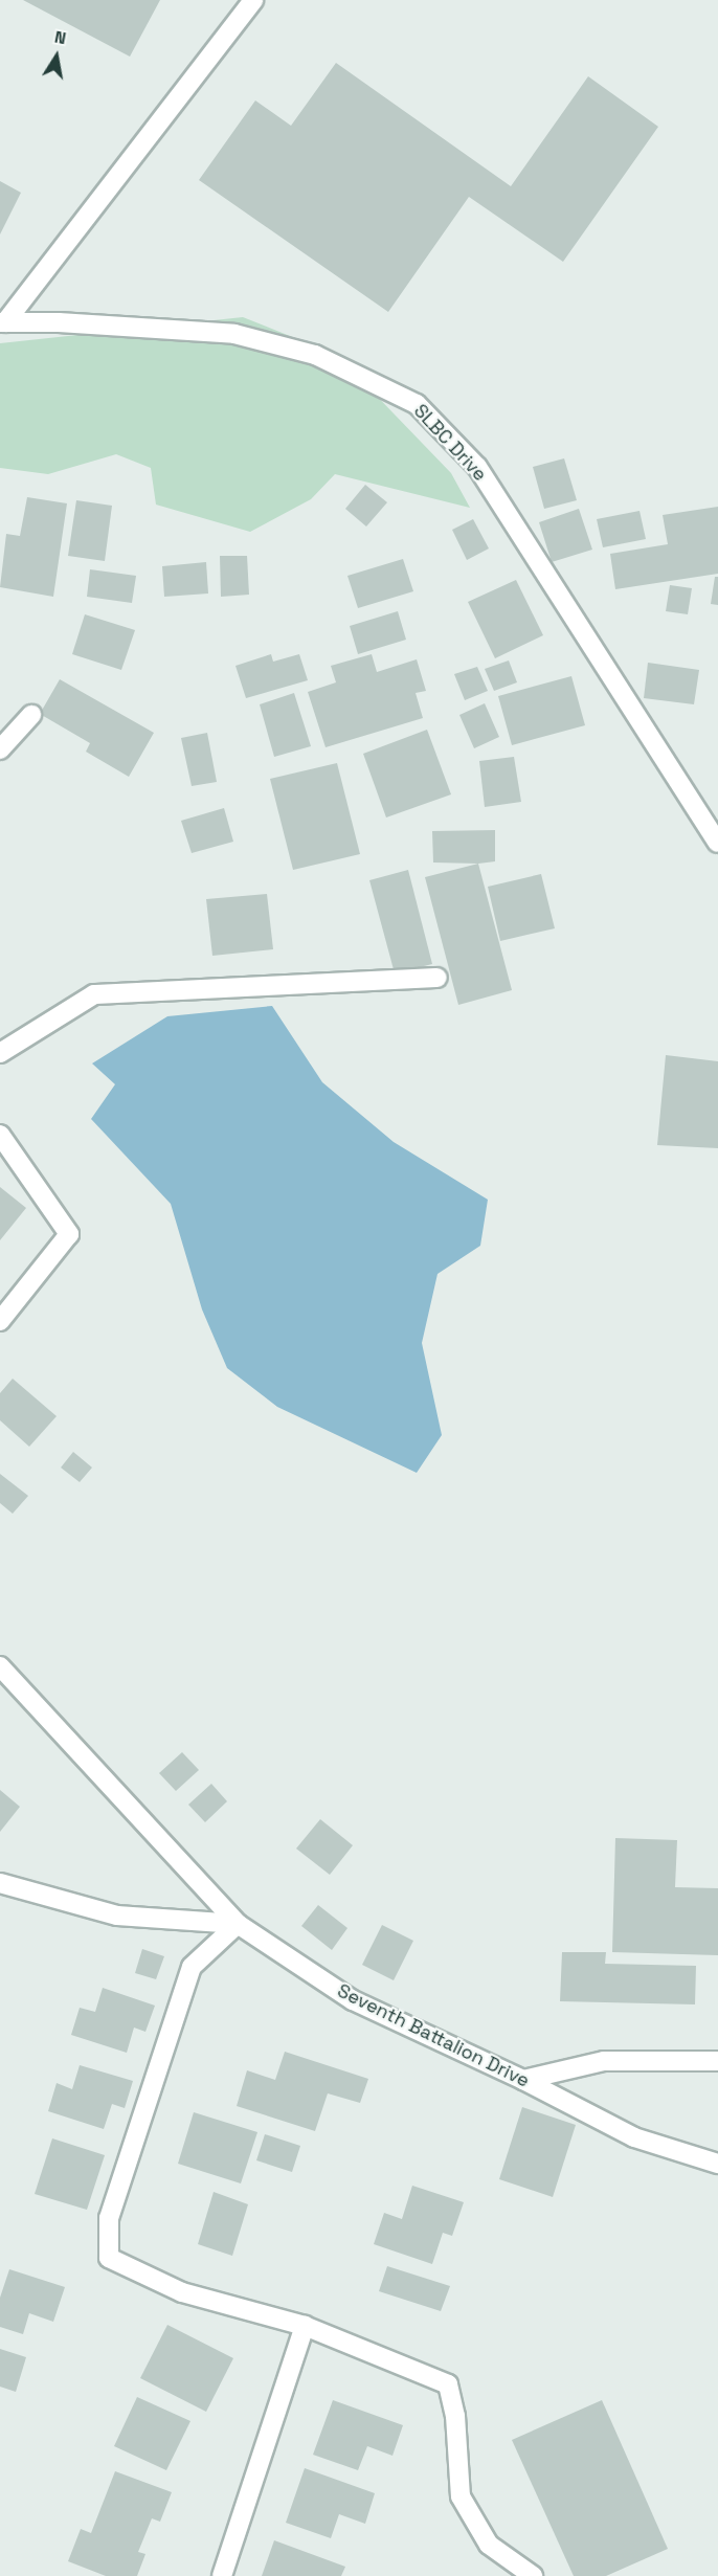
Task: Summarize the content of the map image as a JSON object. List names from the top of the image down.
{
  "streets": {
    "street": ["SLBC Drive", "Seventh Battalion Drive"]
  },
  "north": "top"
}
